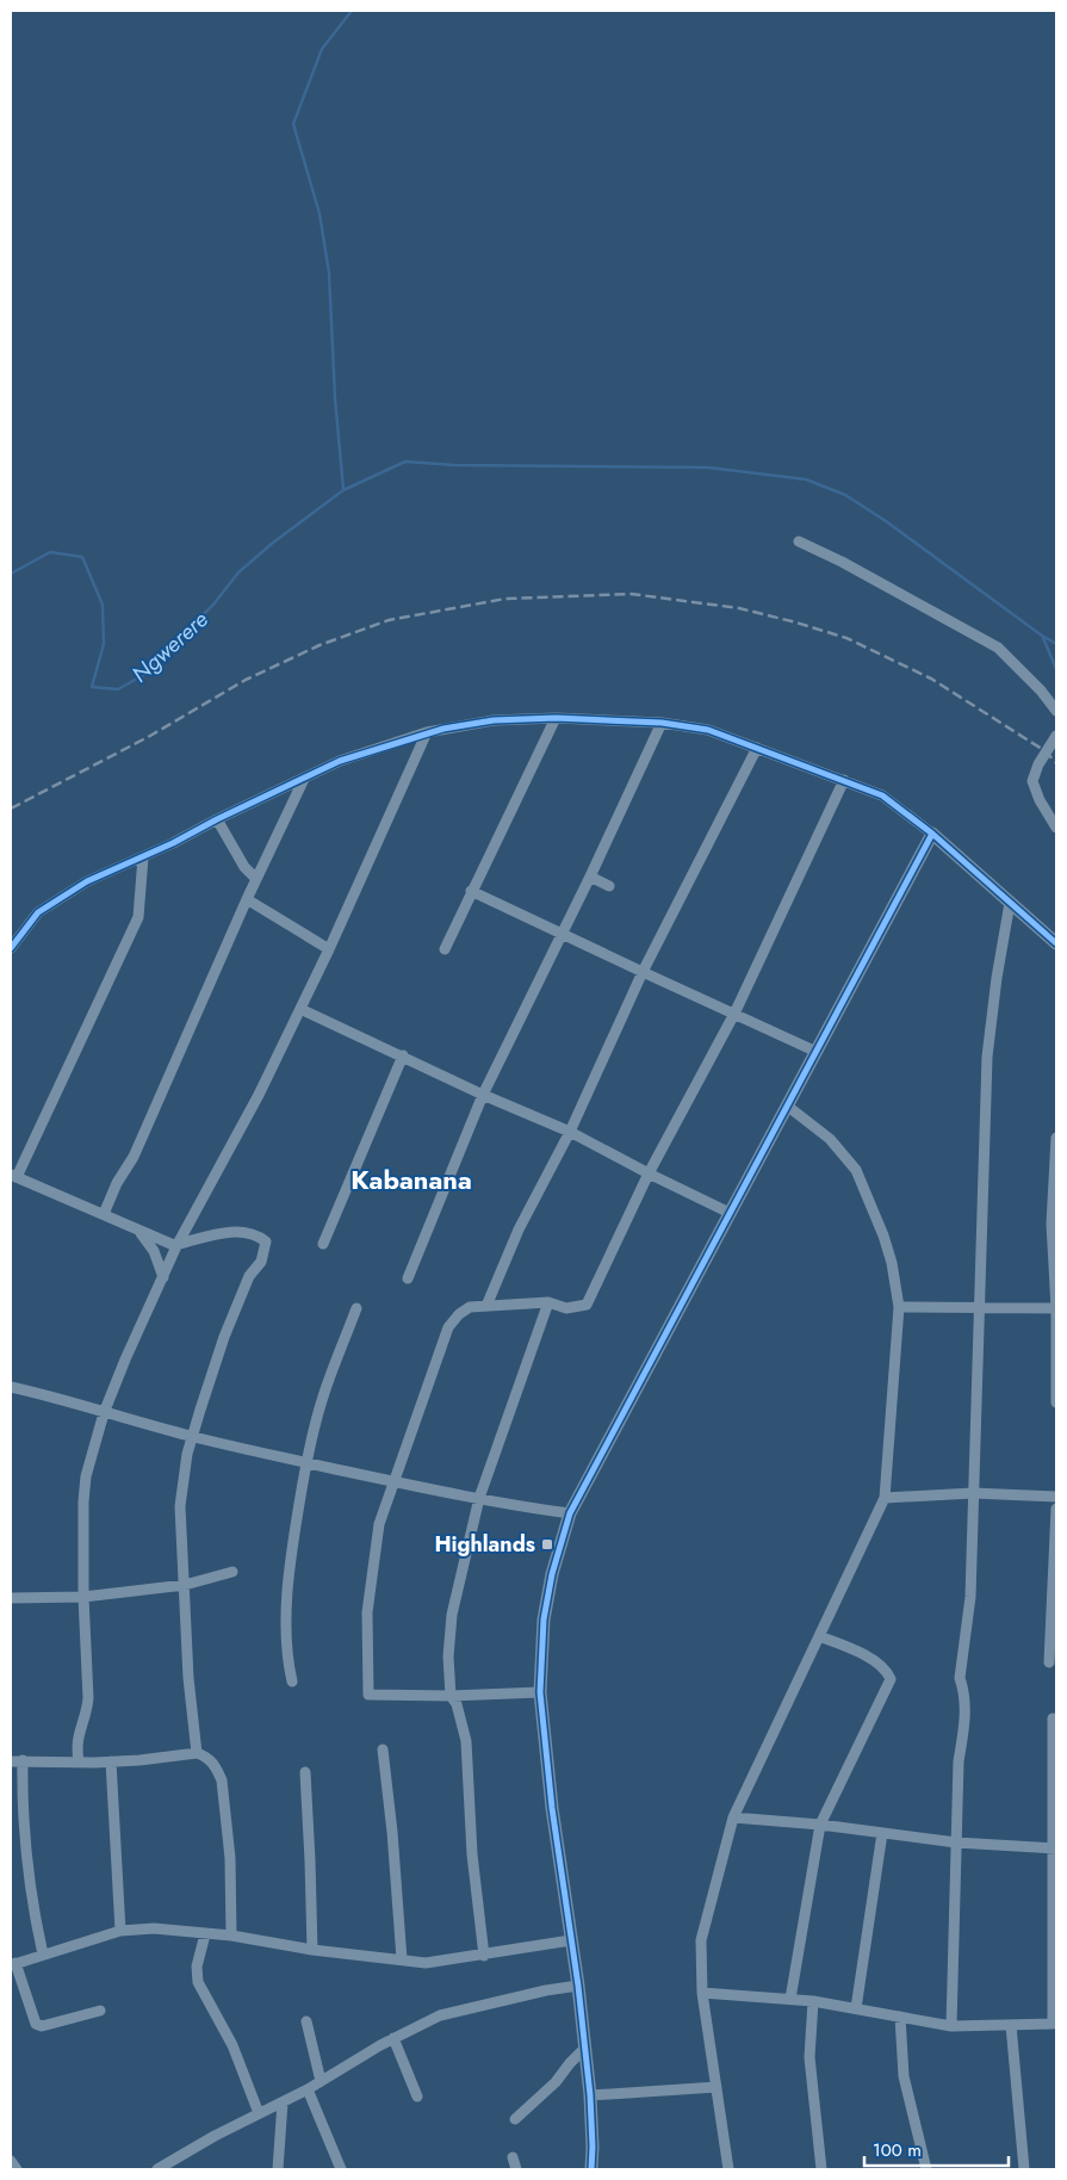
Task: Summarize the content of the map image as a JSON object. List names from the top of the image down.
{
  "districts": ["Kabanana"],
  "water": ["Ngwerere"],
  "places": {
    "transit": ["Highlands"]
  },
  "scale_bar": "100 m"
}
